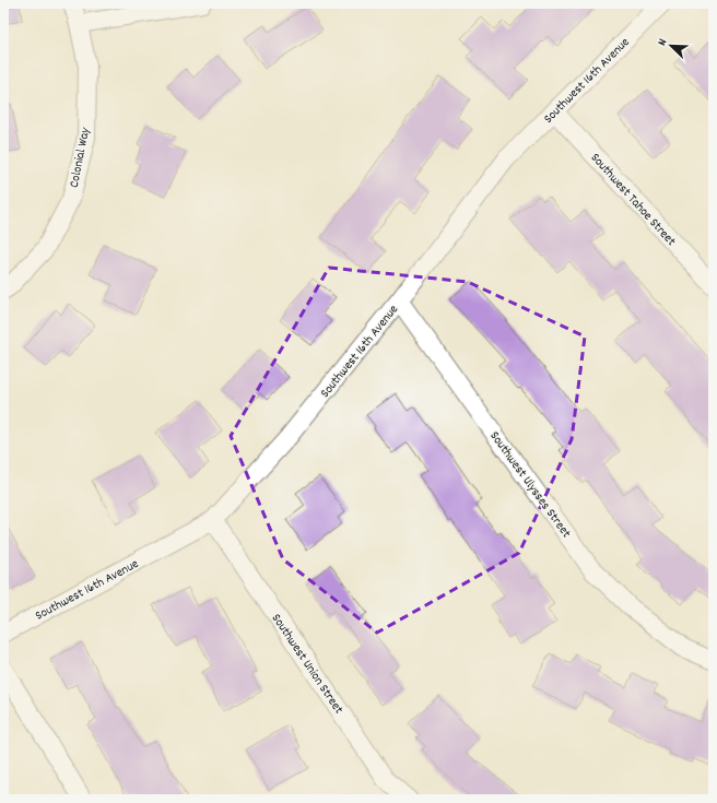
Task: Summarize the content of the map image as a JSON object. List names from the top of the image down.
{
  "streets": {
    "street": [
      "Southwest 16th Avenue",
      "Colonial Way",
      "Southwest Tahoe Street",
      "Southwest Ulysses Street",
      "Southwest Union Street"
    ]
  },
  "crossings": [
    ["Southwest 16th Avenue", "Southwest Tahoe Street"],
    ["Southwest 16th Avenue", "Southwest Ulysses Street"],
    ["Southwest 16th Avenue", "Southwest Union Street"]
  ],
  "north": "top left"
}
